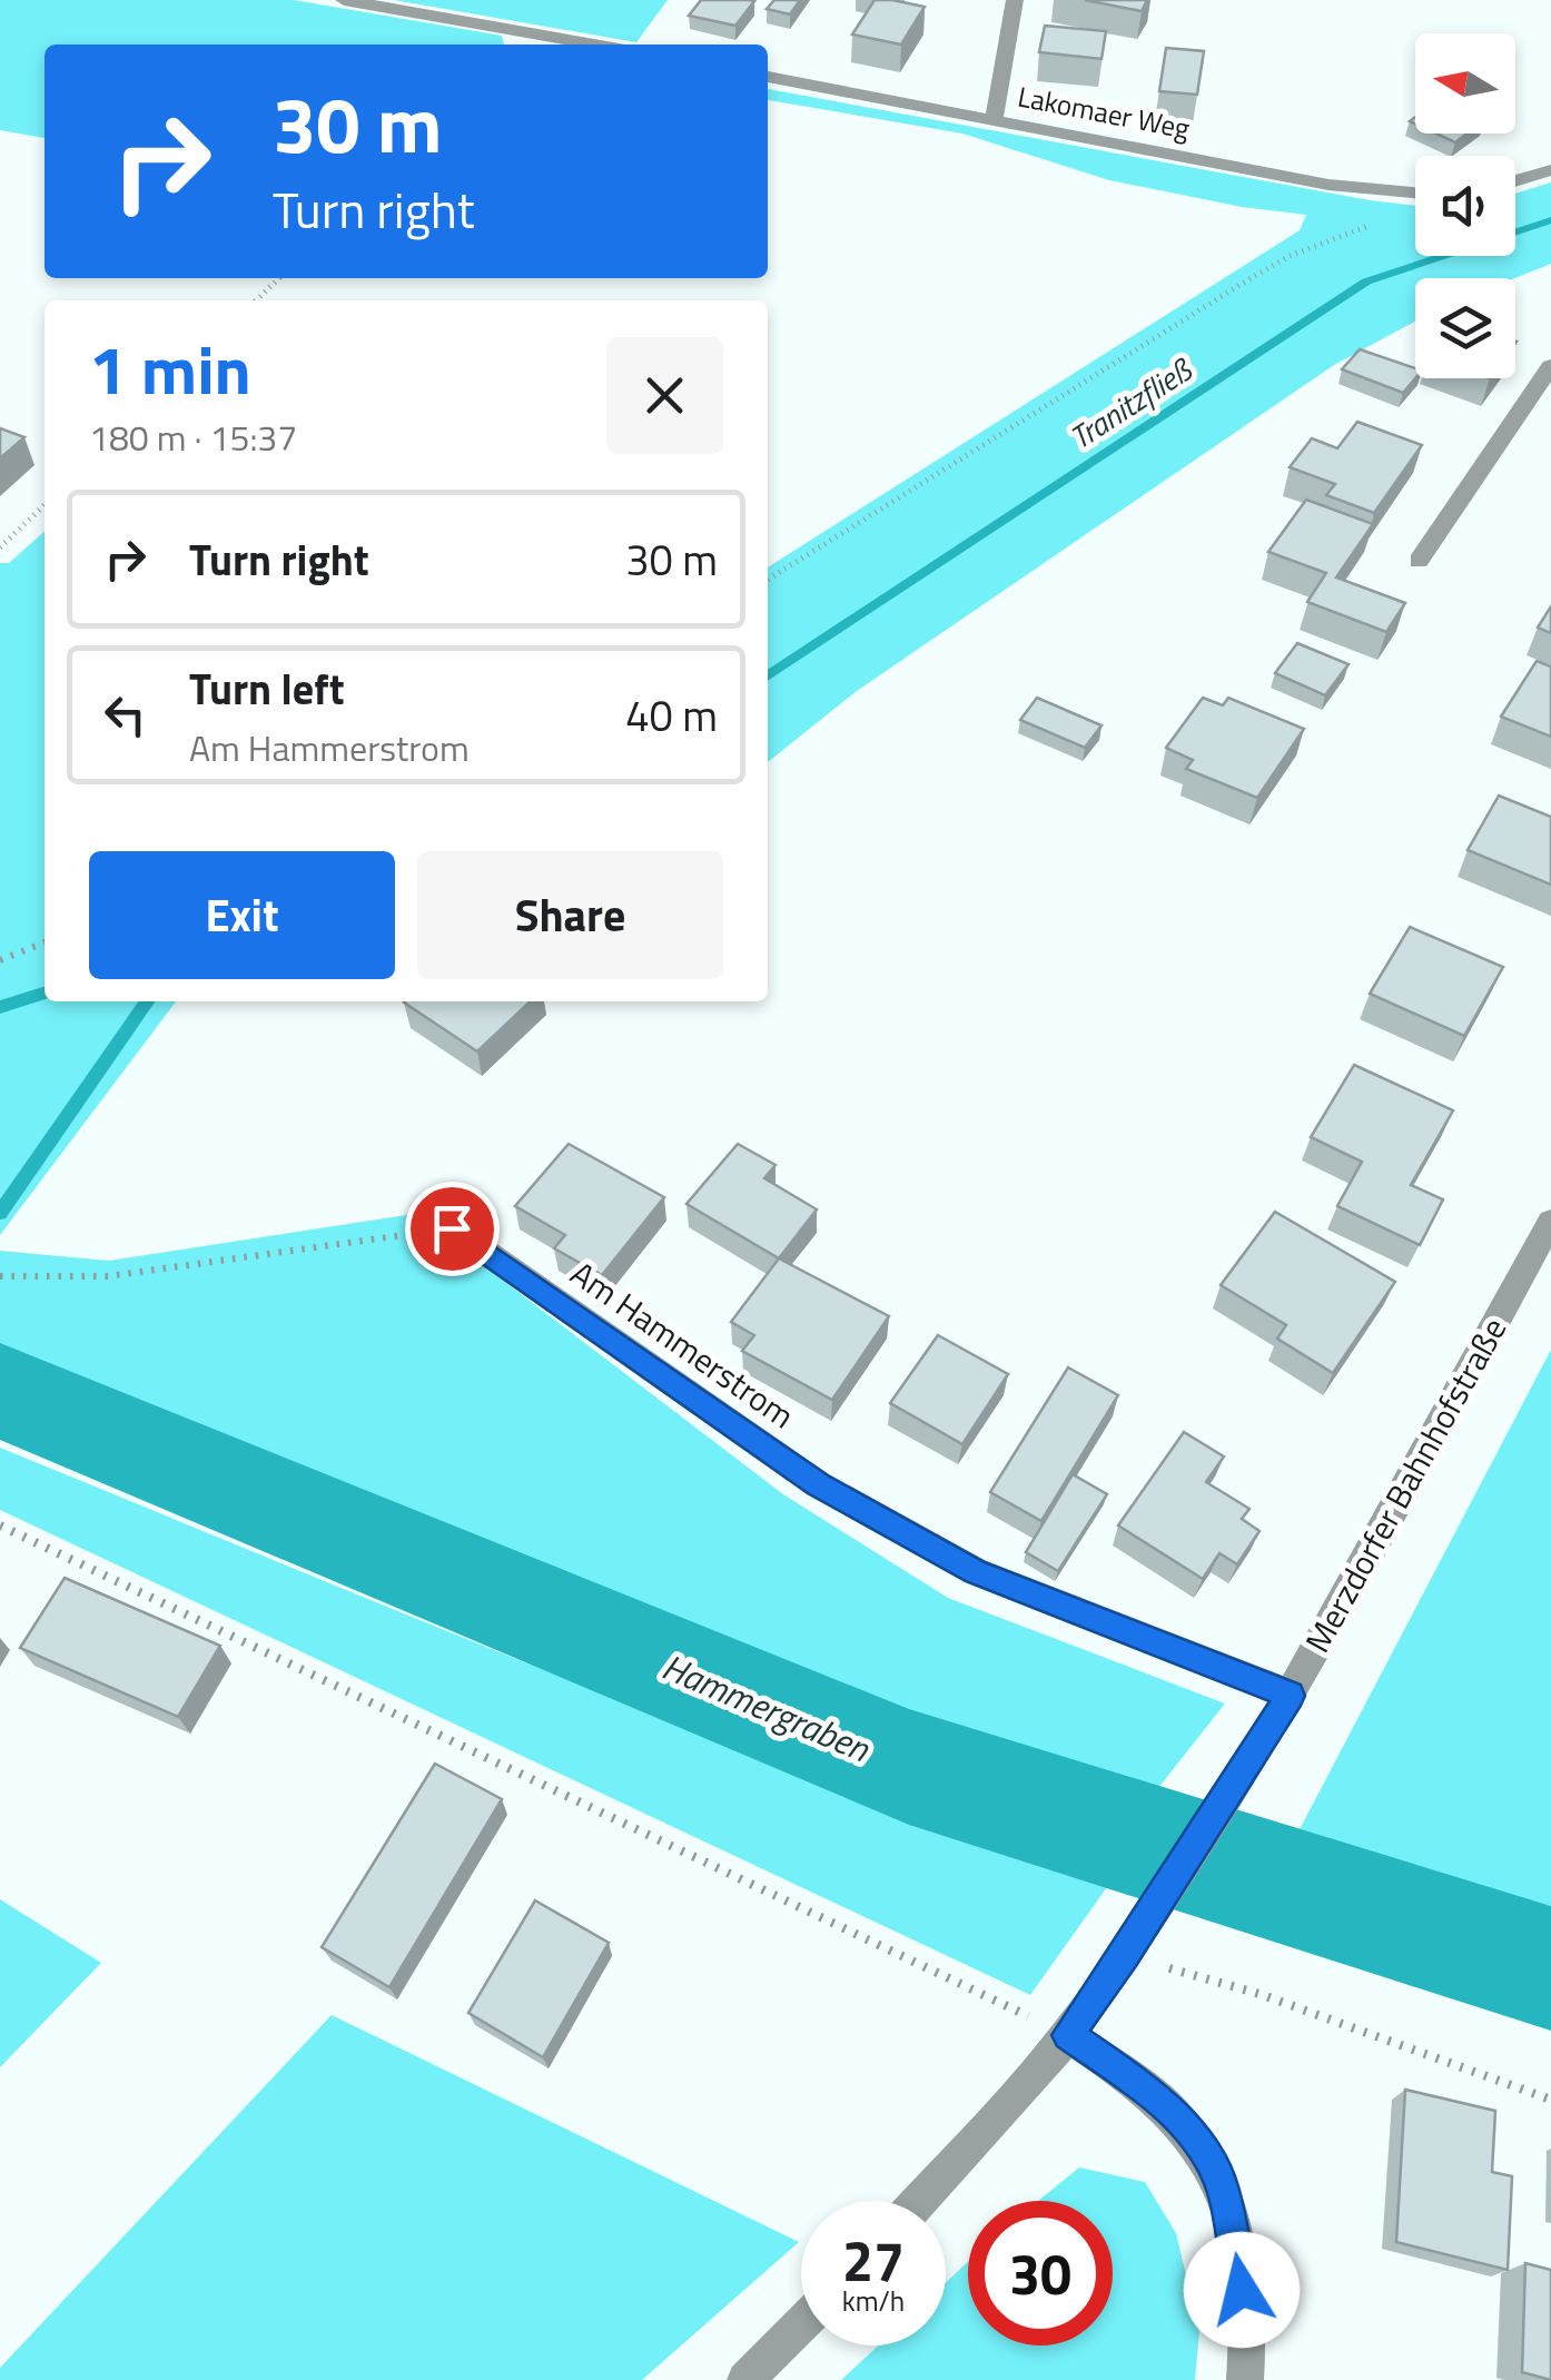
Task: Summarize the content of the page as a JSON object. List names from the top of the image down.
{
  "streets": {
    "street": ["Lakomaer Weg", "Am Hammerstrom", "Merzdorfer Bahnhofstraße"]
  },
  "crossings": [
    ["Am Hammerstrom", "Merzdorfer Bahnhofstraße"]
  ],
  "water": ["Tranitzfließ", "Hammergraben"],
  "north": "left",
  "page": {
    "turn": ["30 m", "Turn right"],
    "heading": ["1 min", "180 m · 15:37"],
    "list": [
      {
        "name": "Turn right",
        "value": "30 m"
      },
      {
        "name": "Turn left",
        "note": "Am Hammerstrom",
        "value": "40 m"
      }
    ],
    "buttons": ["Exit", "Share"],
    "speed": "27 km/h",
    "limit": "30"
  }
}
